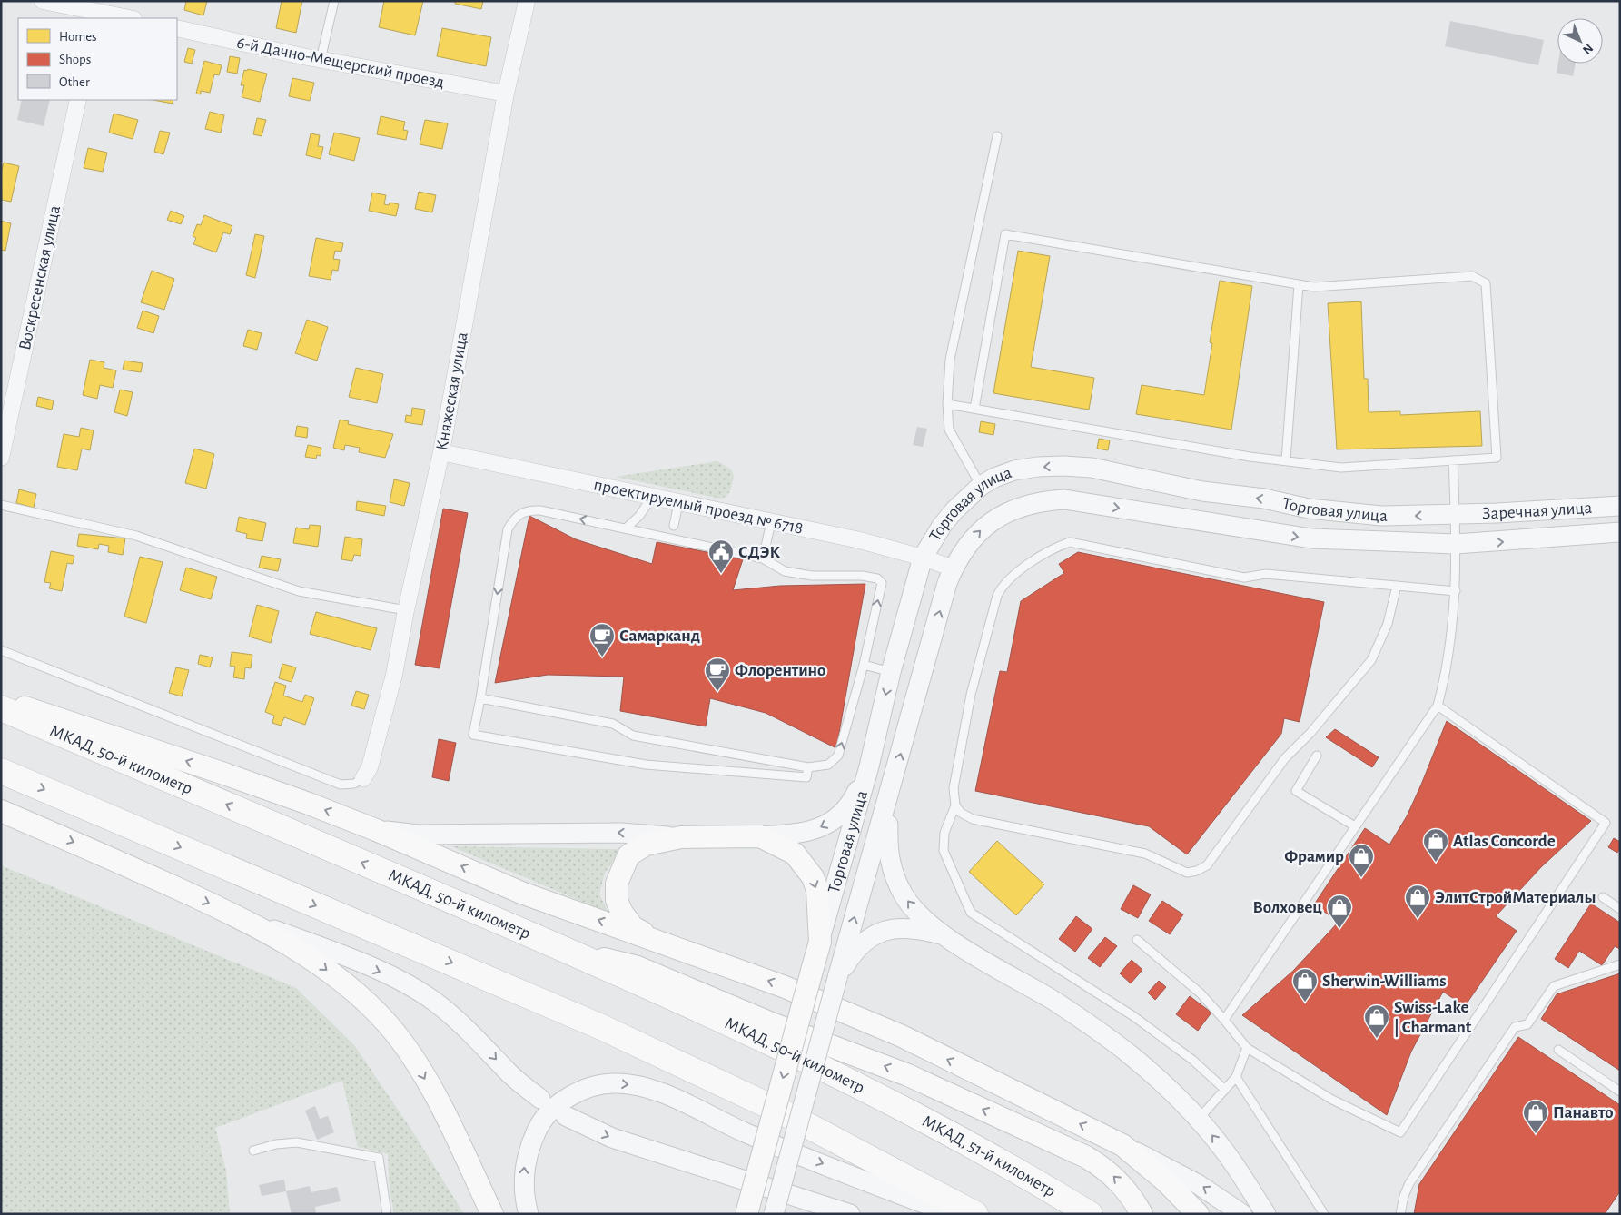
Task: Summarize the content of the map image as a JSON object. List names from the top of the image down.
{
  "streets": {
    "highway": ["МКАД, 50-й километр", "МКАД, 51-й километр"],
    "main road": ["Торговая улица"],
    "street": [
      "6-й Дачно-Мещерский проезд",
      "Воскресенская улица",
      "Княжеская улица",
      "проектируемый проезд № 6718",
      "Заречная улица"
    ]
  },
  "crossings": [
    ["6-й Дачно-Мещерский проезд", "Княжеская улица"],
    ["Княжеская улица", "проектируемый проезд № 6718"],
    ["проектируемый проезд № 6718", "Торговая улица"],
    ["Торговая улица", "Заречная улица"],
    ["МКАД, 50-й километр", "МКАД, 51-й километр"]
  ],
  "places": {
    "public building": ["СДЭК"],
    "cafe": ["Самарканд", "Флорентино"],
    "shop": [
      "Atlas Concorde",
      "Фрамир",
      "ЭлитСтройМатериалы",
      "Волховец",
      "Sherwin-Williams",
      "Swiss-Lake | Charmant",
      "Панавто"
    ]
  },
  "legend": ["Homes", "Shops", "Other"],
  "north": "bottom right"
}
